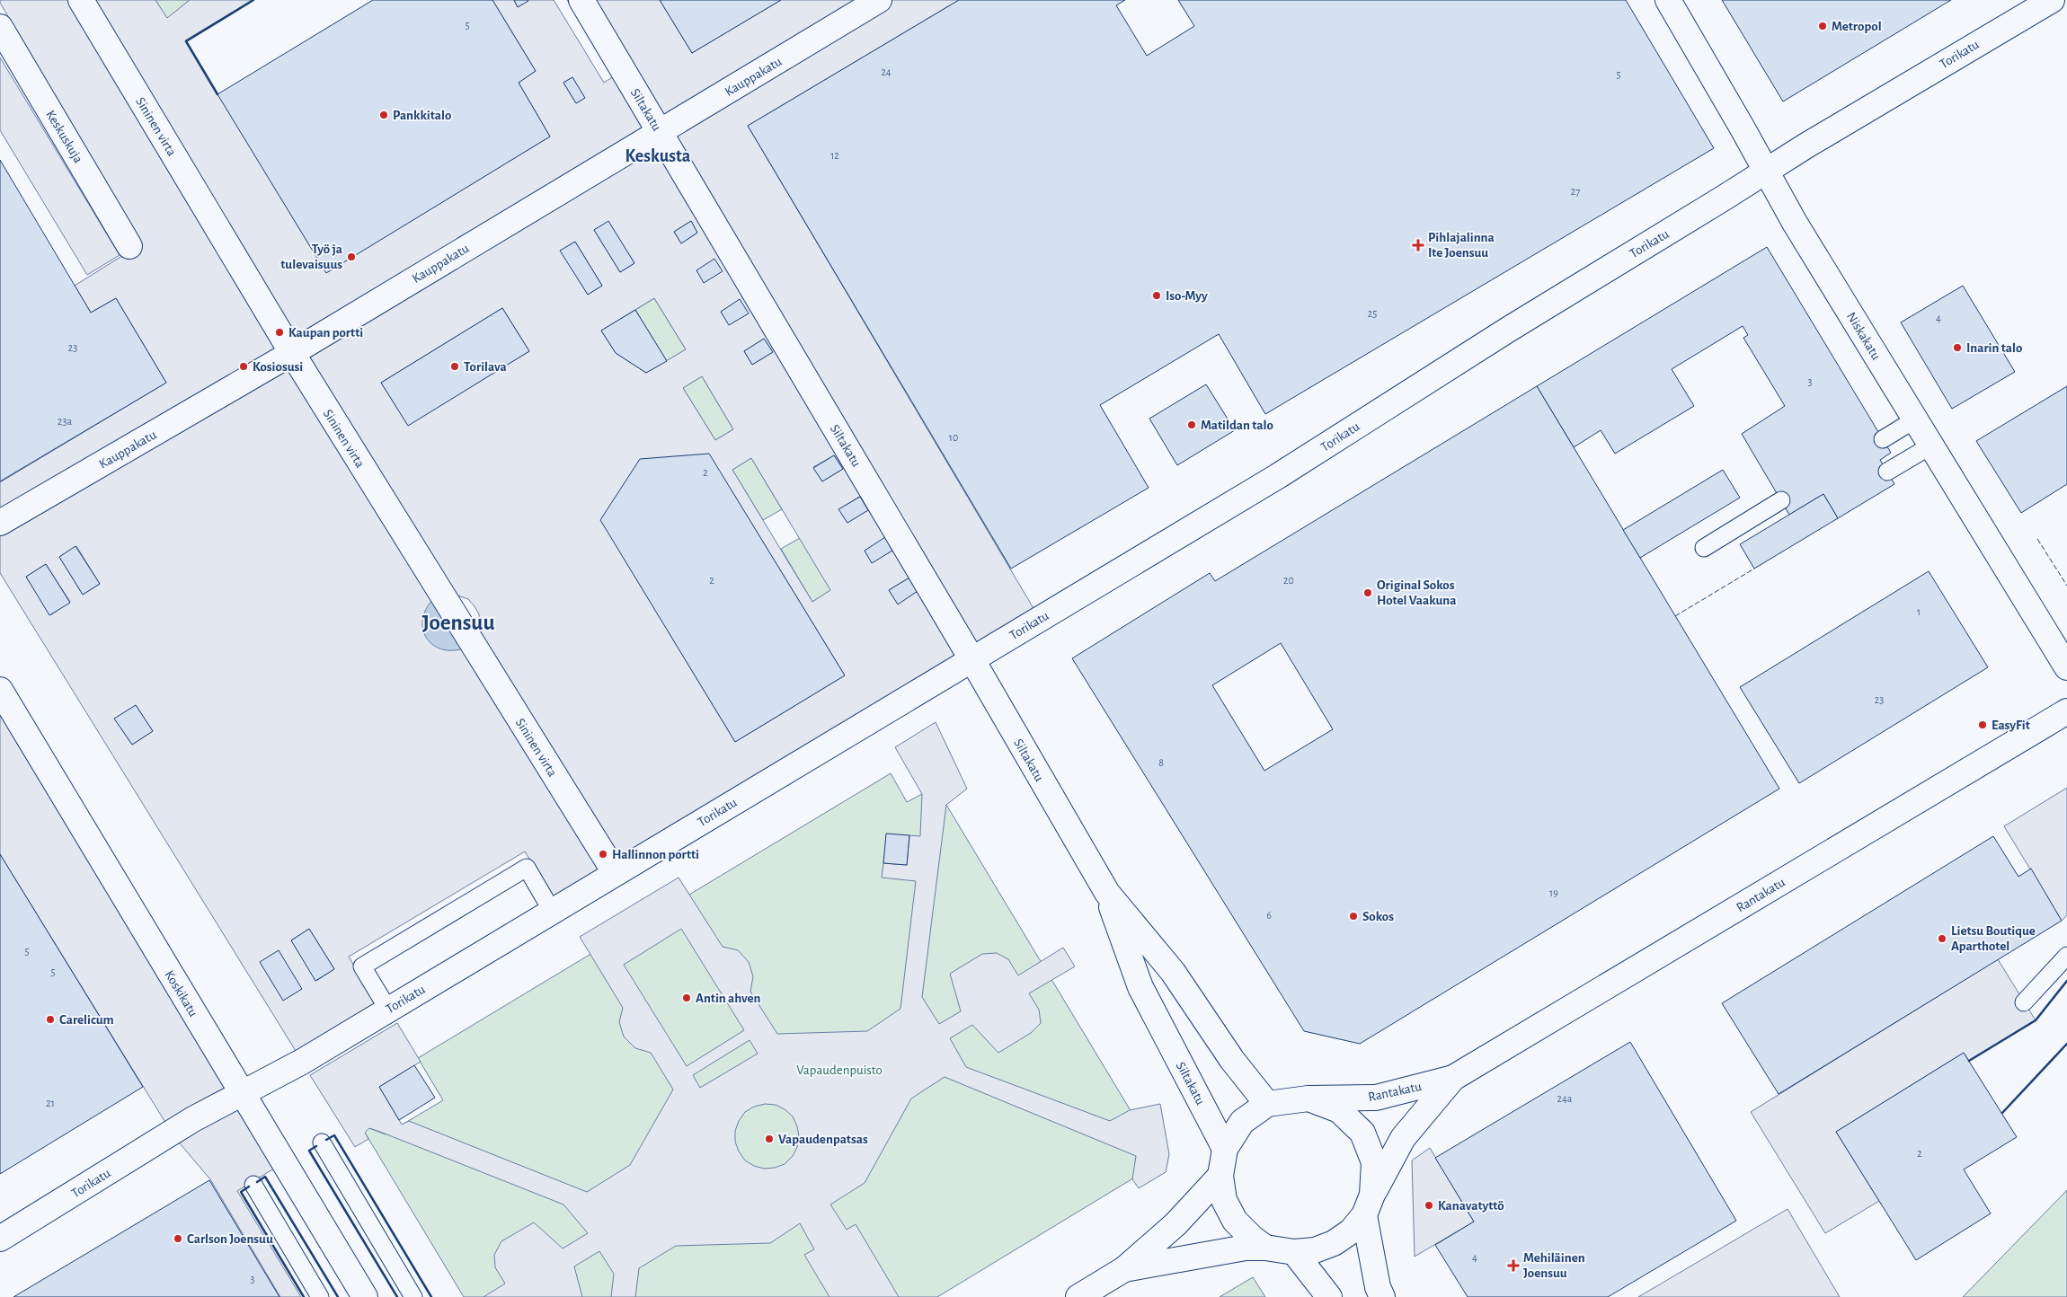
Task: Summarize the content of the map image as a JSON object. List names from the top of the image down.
{
  "streets": {
    "street": [
      "Torikatu",
      "Kauppakatu",
      "Siltakatu",
      "Sininen virta",
      "Keskuskuja",
      "Niskakatu",
      "Rantakatu",
      "Koskikatu"
    ]
  },
  "crossings": [
    ["Torikatu", "Siltakatu"],
    ["Torikatu", "Sininen virta"],
    ["Torikatu", "Niskakatu"],
    ["Torikatu", "Koskikatu"],
    ["Kauppakatu", "Siltakatu"],
    ["Kauppakatu", "Sininen virta"],
    ["Siltakatu", "Rantakatu"]
  ],
  "districts": ["Keskusta", "Joensuu"],
  "parks": ["Vapaudenpuisto"],
  "places": {
    "other": [
      "Metropol",
      "Pankkitalo",
      "Työ ja tulevaisuus",
      "Iso-Myy",
      "Kaupan portti",
      "Inarin talo",
      "Kosiosusi",
      "Torilava",
      "Matildan talo",
      "Original Sokos Hotel Vaakuna",
      "EasyFit",
      "Hallinnon portti",
      "Sokos",
      "Lietsu Boutique Aparthotel",
      "Antin ahven",
      "Carelicum",
      "Vapaudenpatsas",
      "Kanavatyttö",
      "Carlson Joensuu"
    ],
    "health": ["Pihlajalinna Ite Joensuu", "Mehiläinen Joensuu"]
  },
  "house_numbers": [
    "5",
    "24",
    "5",
    "12",
    "27",
    "25",
    "4",
    "23",
    "3",
    "23a",
    "10",
    "2",
    "2",
    "20",
    "1",
    "23",
    "8",
    "19",
    "6",
    "5",
    "5",
    "24a",
    "21",
    "2",
    "4",
    "3"
  ]
}
